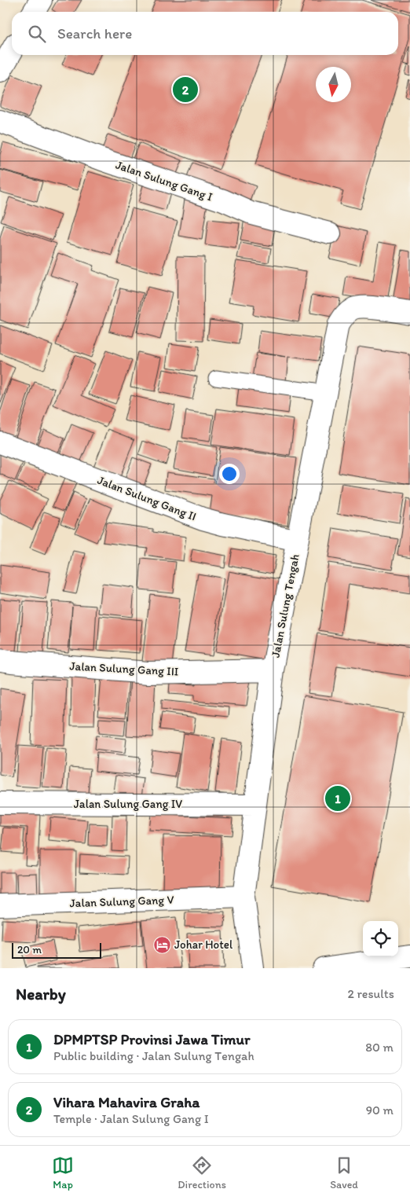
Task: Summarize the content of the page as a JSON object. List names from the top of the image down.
{
  "streets": {
    "street": [
      "Jalan Sulung Gang I",
      "Jalan Sulung Gang II",
      "Jalan Sulung Tengah",
      "Jalan Sulung Gang III",
      "Jalan Sulung Gang IV",
      "Jalan Sulung Gang V"
    ]
  },
  "crossings": [
    ["Jalan Sulung Gang II", "Jalan Sulung Tengah"],
    ["Jalan Sulung Tengah", "Jalan Sulung Gang III"],
    ["Jalan Sulung Tengah", "Jalan Sulung Gang IV"],
    ["Jalan Sulung Tengah", "Jalan Sulung Gang V"]
  ],
  "places": {
    "hotel": ["Johar Hotel"]
  },
  "scale_bar": "20 m",
  "north": "bottom",
  "page": {
    "search": "Search here",
    "pins": ["2", "1"],
    "scale": "20 m",
    "heading": ["Nearby", "2 results"],
    "list": [
      {
        "mark": "1",
        "name": "DPMPTSP Provinsi Jawa Timur",
        "note": "Public building · Jalan Sulung Tengah",
        "value": "80 m"
      },
      {
        "mark": "2",
        "name": "Vihara Mahavira Graha",
        "note": "Temple · Jalan Sulung Gang I",
        "value": "90 m"
      }
    ],
    "nav": ["Map", "Directions", "Saved"]
  }
}
